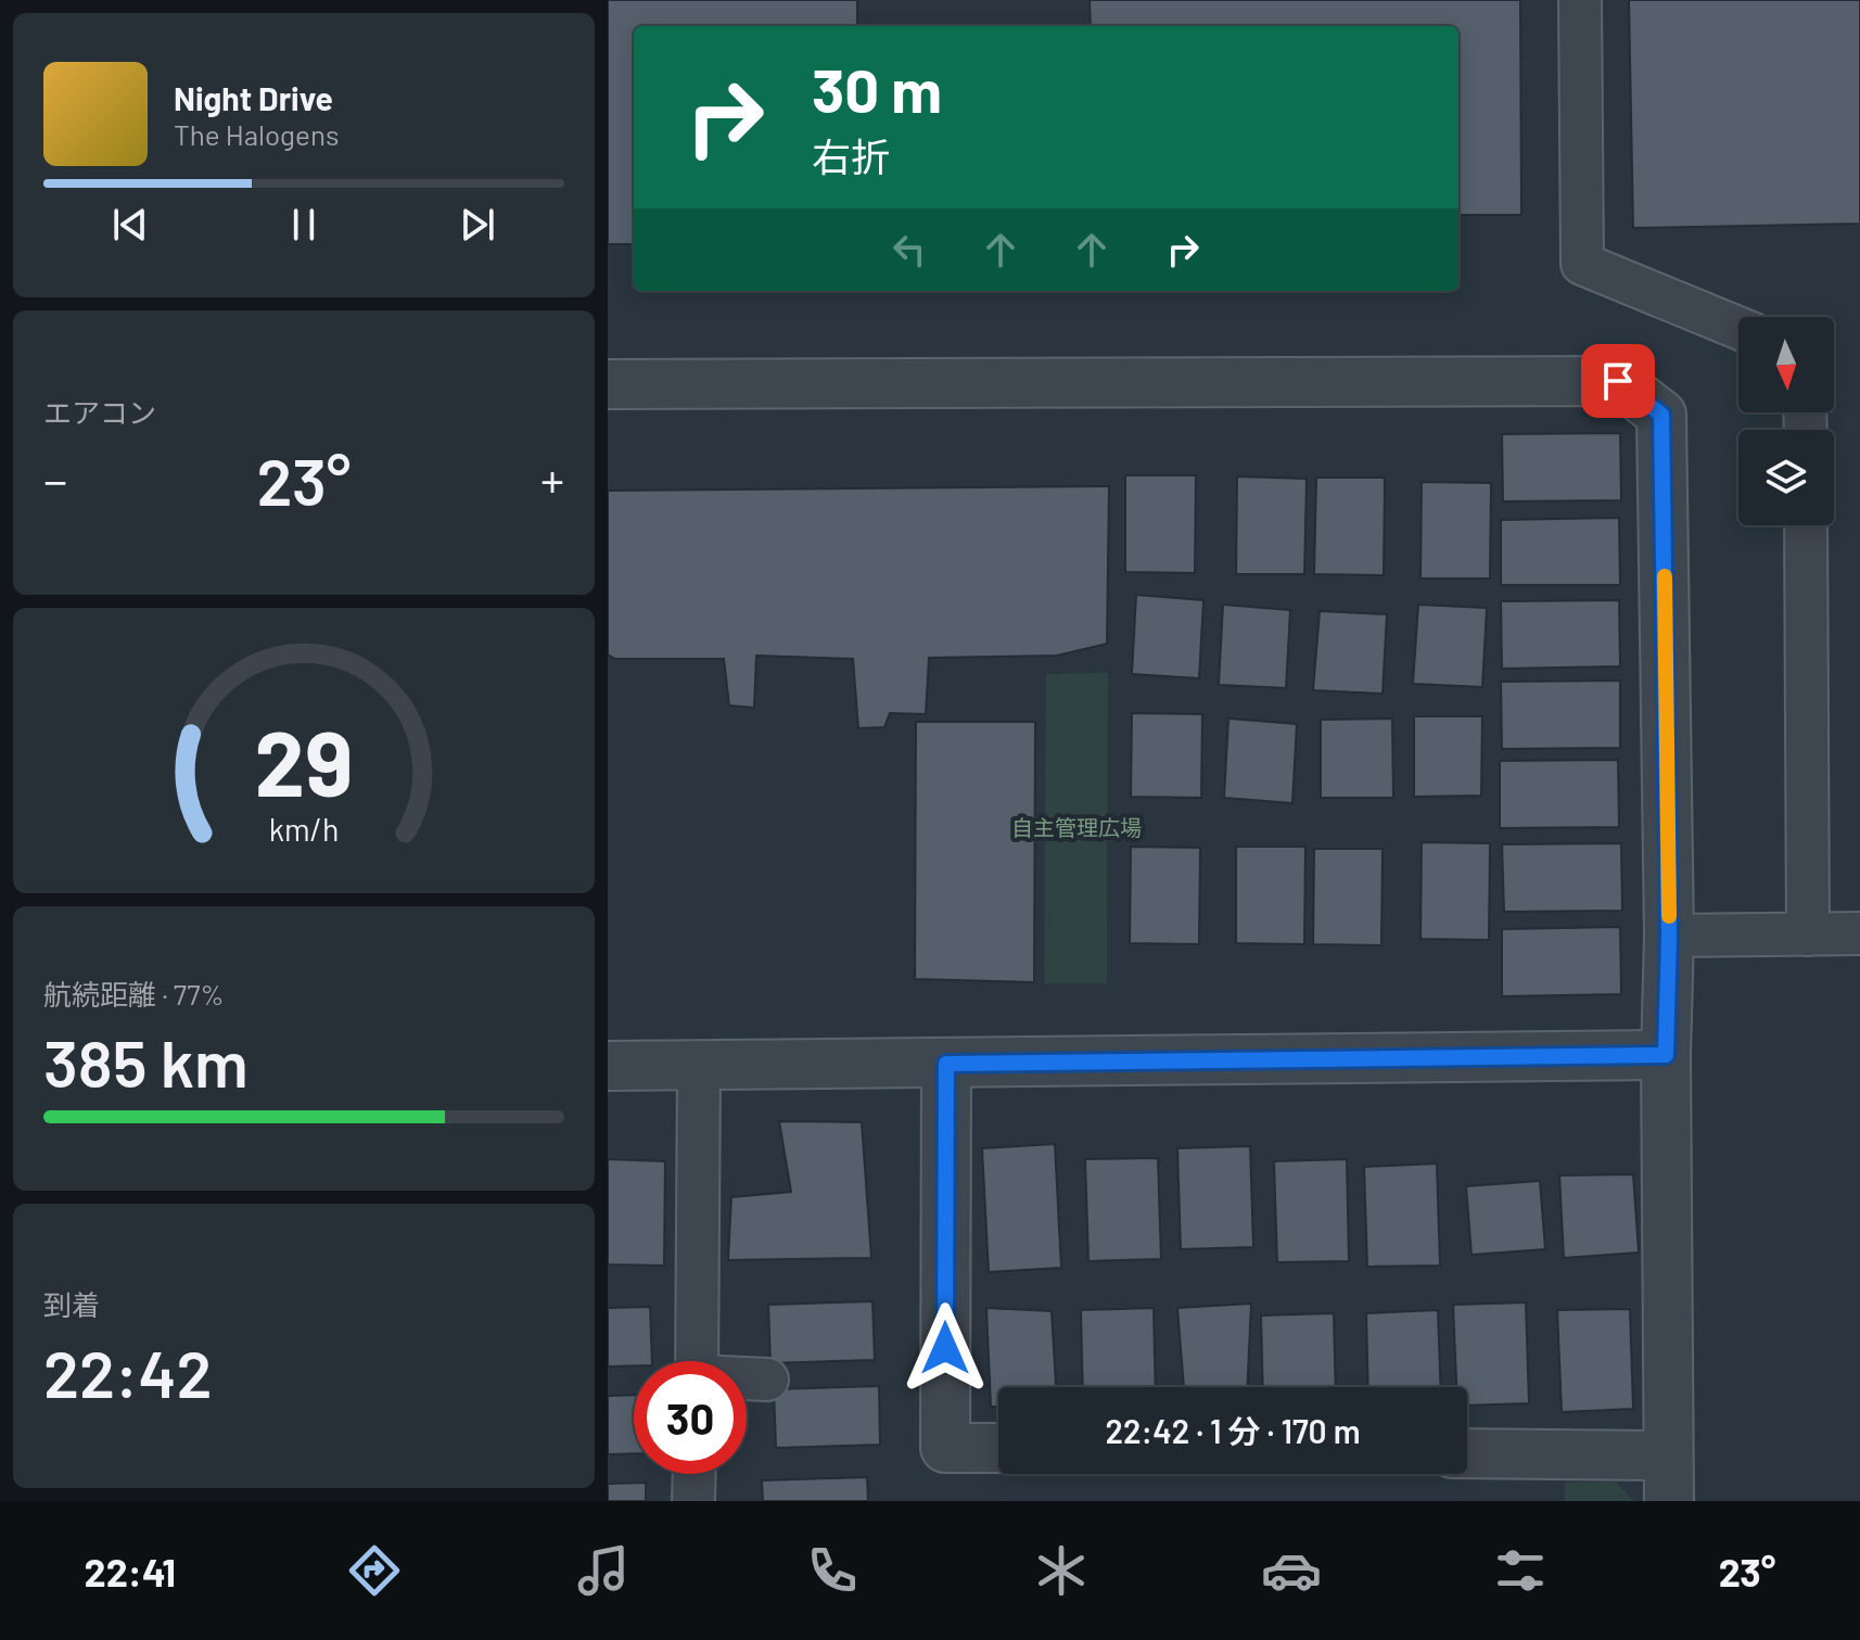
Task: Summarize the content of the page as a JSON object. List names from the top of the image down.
{
  "parks": ["自主管理広場"],
  "north": "bottom",
  "page": {
    "turn": ["30 m", "右折"],
    "song": ["Night Drive", "The Halogens"],
    "tile": [
      "エアコン",
      ["航続距離 · 77%", "385 km"],
      ["到着", "22:42"]
    ],
    "heat": ["−", "23°", "+"],
    "limit": "30",
    "trip": "22:42 · 1 分 · 170 m",
    "tabs": ["22:41", "23°"],
    "gauge": ["29", "km/h"]
  }
}
